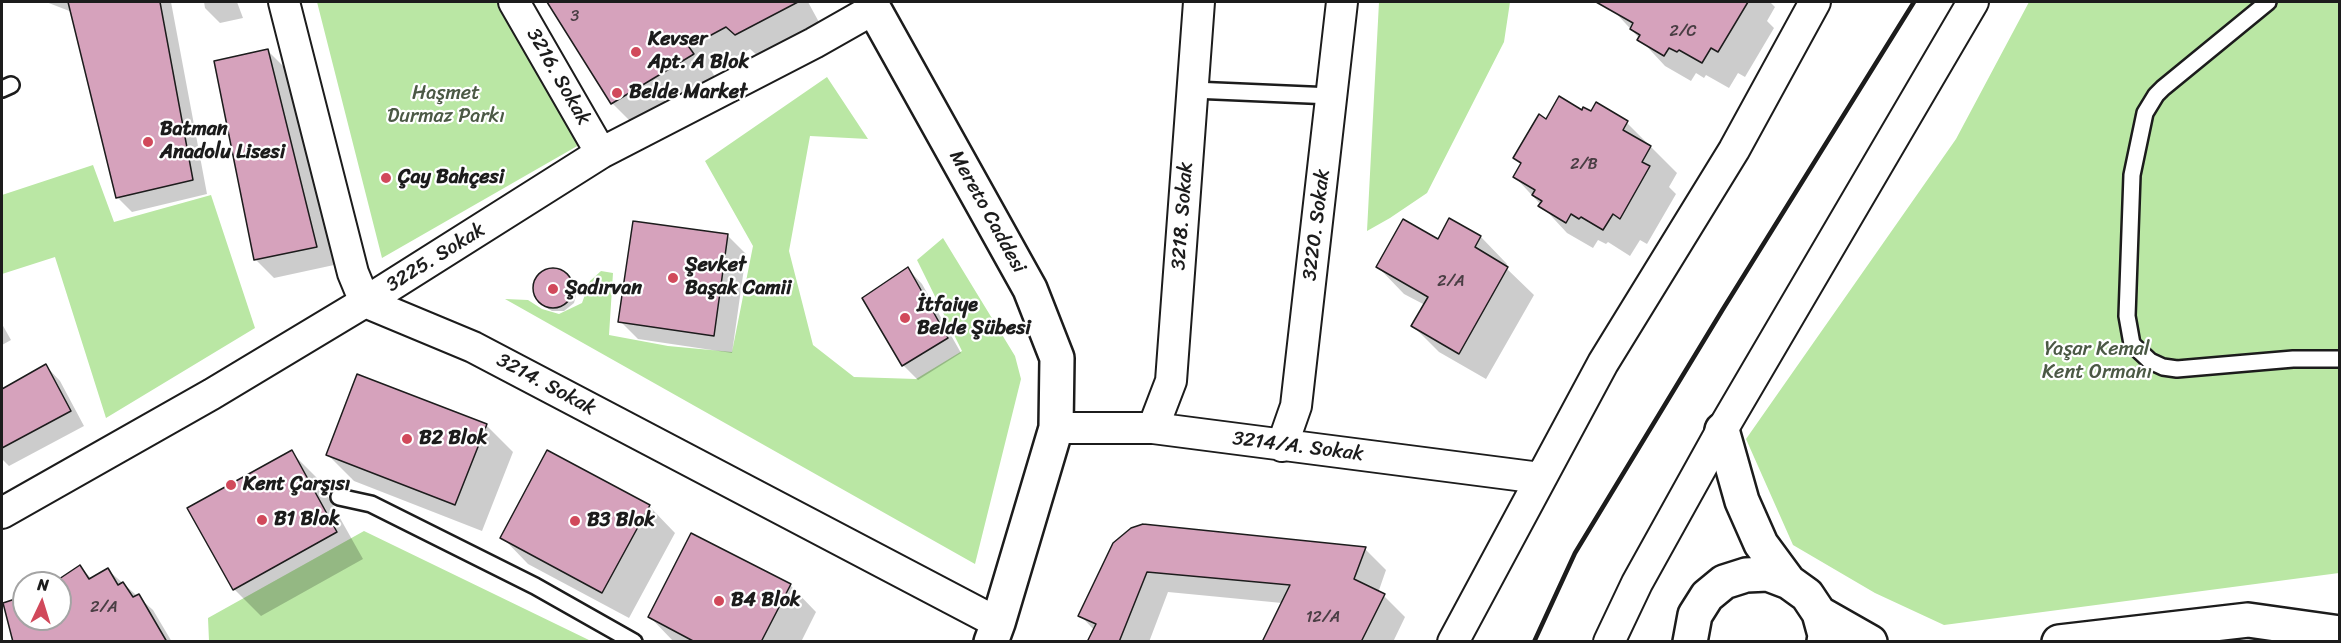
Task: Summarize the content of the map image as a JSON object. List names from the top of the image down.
{
  "streets": {
    "street": [
      "3216. Sokak",
      "Mereto Caddesi",
      "3218. Sokak",
      "3220. Sokak",
      "3225. Sokak",
      "3214. Sokak",
      "3214/A. Sokak"
    ]
  },
  "crossings": [
    ["3216. Sokak", "3225. Sokak"],
    ["Mereto Caddesi", "3225. Sokak"],
    ["Mereto Caddesi", "3214. Sokak"],
    ["Mereto Caddesi", "3214/A. Sokak"],
    ["3218. Sokak", "3214/A. Sokak"],
    ["3220. Sokak", "3214/A. Sokak"],
    ["3225. Sokak", "3214. Sokak"]
  ],
  "parks": ["Haşmet Durmaz Parkı", "Yaşar Kemal Kent Ormanı"],
  "places": [
    "Kevser Apt. A Blok",
    "Belde Market",
    "Batman Anadolu Lisesi",
    "Çay Bahçesi",
    "Şevket Başak Camii",
    "Şadırvan",
    "İtfaiye Belde Şübesi",
    "B2 Blok",
    "Kent Çarşısı",
    "B1 Blok",
    "B3 Blok",
    "B4 Blok"
  ],
  "house_numbers": [
    "3",
    "2/C",
    "2/B",
    "2/A",
    "2/A",
    "12/A"
  ],
  "north": "top"
}
